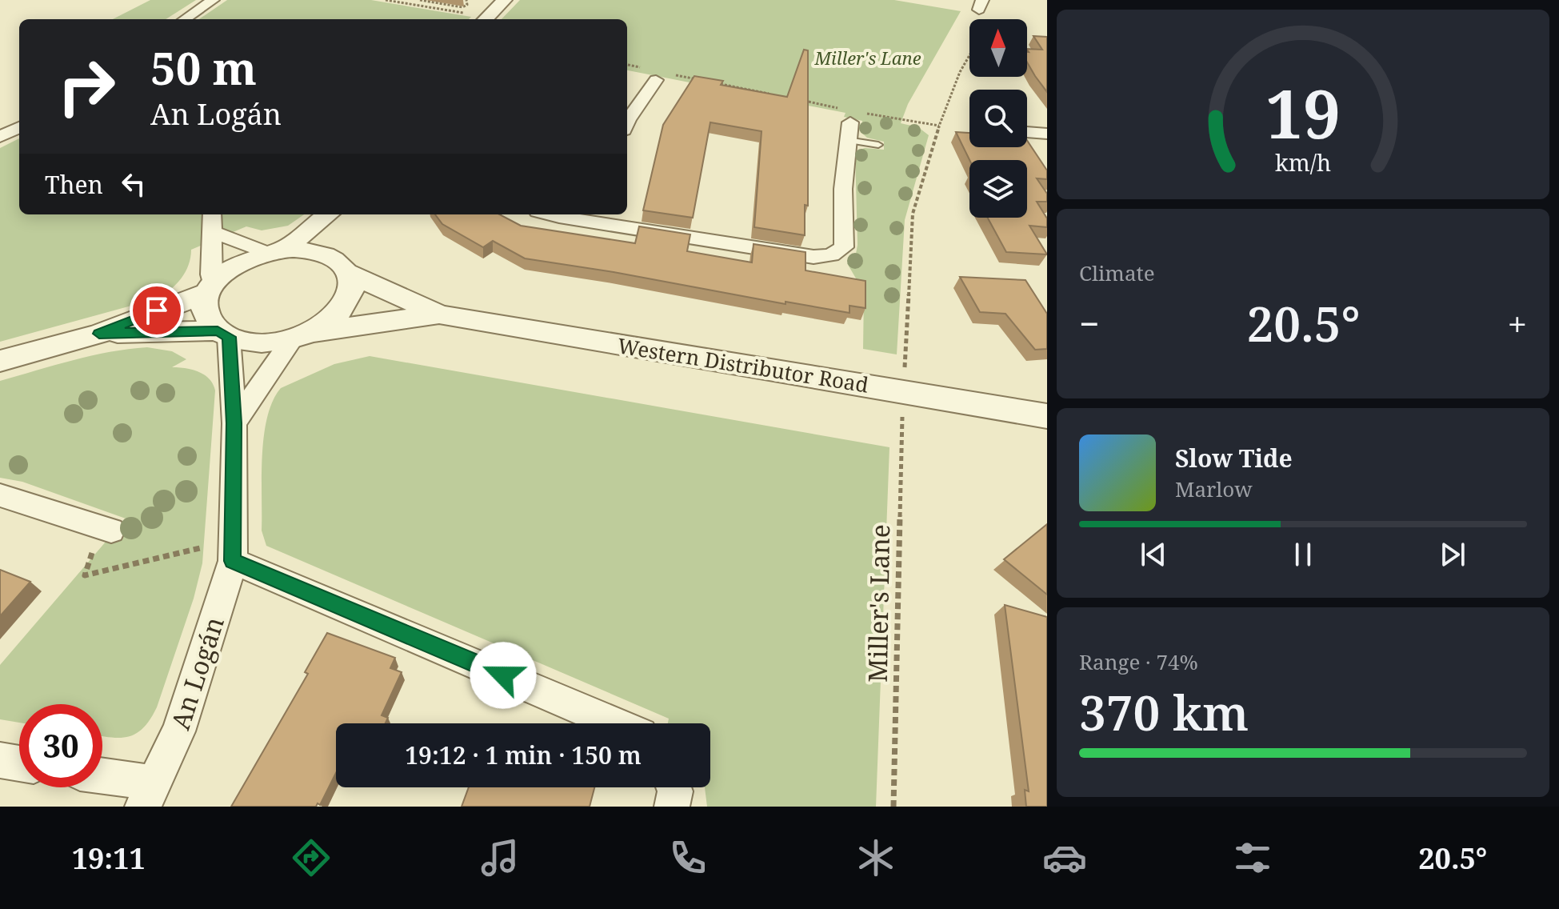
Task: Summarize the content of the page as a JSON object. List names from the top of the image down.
{
  "streets": {
    "street": ["Western Distributor Road", "An Logán"],
    "path": ["Miller's Lane"]
  },
  "crossings": [
    ["Western Distributor Road", "An Logán"]
  ],
  "parks": ["Miller's Lane"],
  "north": "top",
  "page": {
    "turn": ["50 m", "An Logán"],
    "then": "Then",
    "tile": [
      "Climate",
      ["Range · 74%", "370 km"]
    ],
    "heat": ["−", "20.5°", "+"],
    "song": ["Slow Tide", "Marlow"],
    "limit": "30",
    "trip": "19:12 · 1 min · 150 m",
    "tabs": ["19:11", "20.5°"],
    "gauge": ["19", "km/h"]
  }
}
